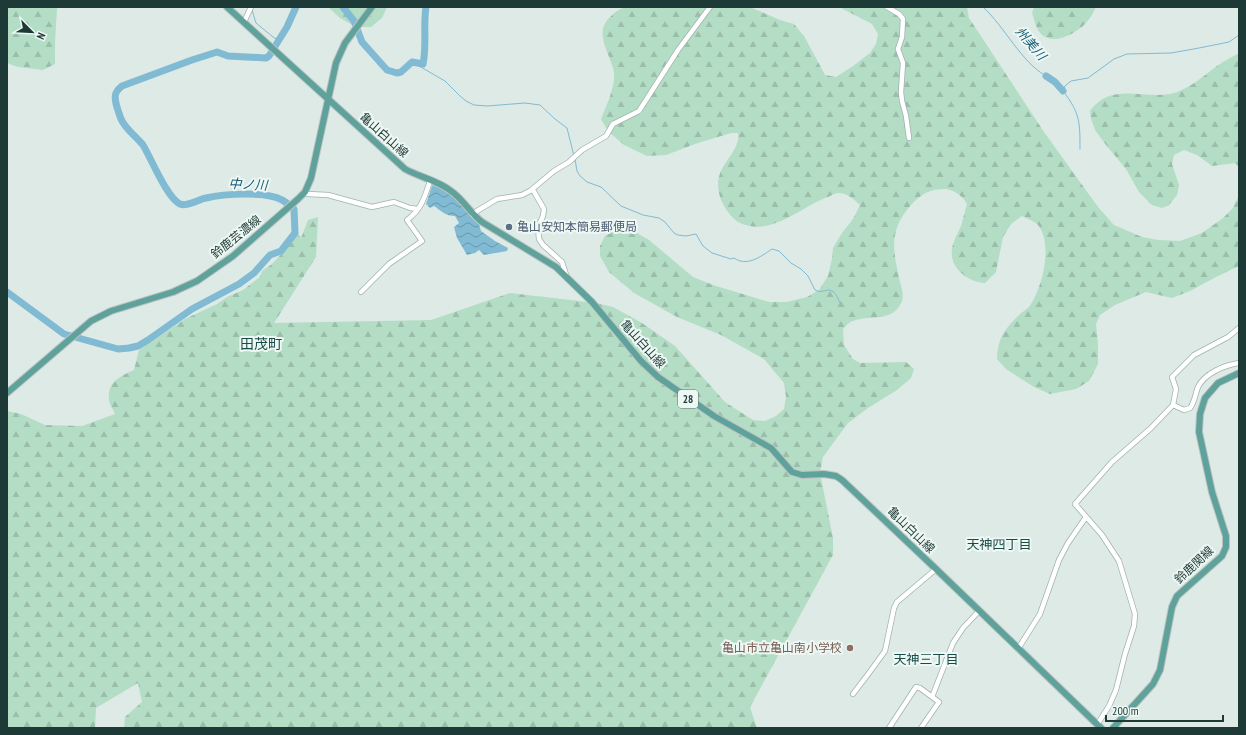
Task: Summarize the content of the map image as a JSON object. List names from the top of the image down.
{
  "streets": {
    "main road": [
      "亀山白山線",
      "鈴鹿芸濃線",
      "28",
      "鈴鹿関線"
    ]
  },
  "crossings": [
    ["亀山白山線", "鈴鹿芸濃線"]
  ],
  "districts": ["田茂町", "天神四丁目", "天神三丁目"],
  "water": ["州美川", "中ノ川"],
  "places": ["亀山安知本簡易郵便局", "亀山市立亀山南小学校"],
  "scale_bar": "200 m",
  "north": "bottom right"
}
